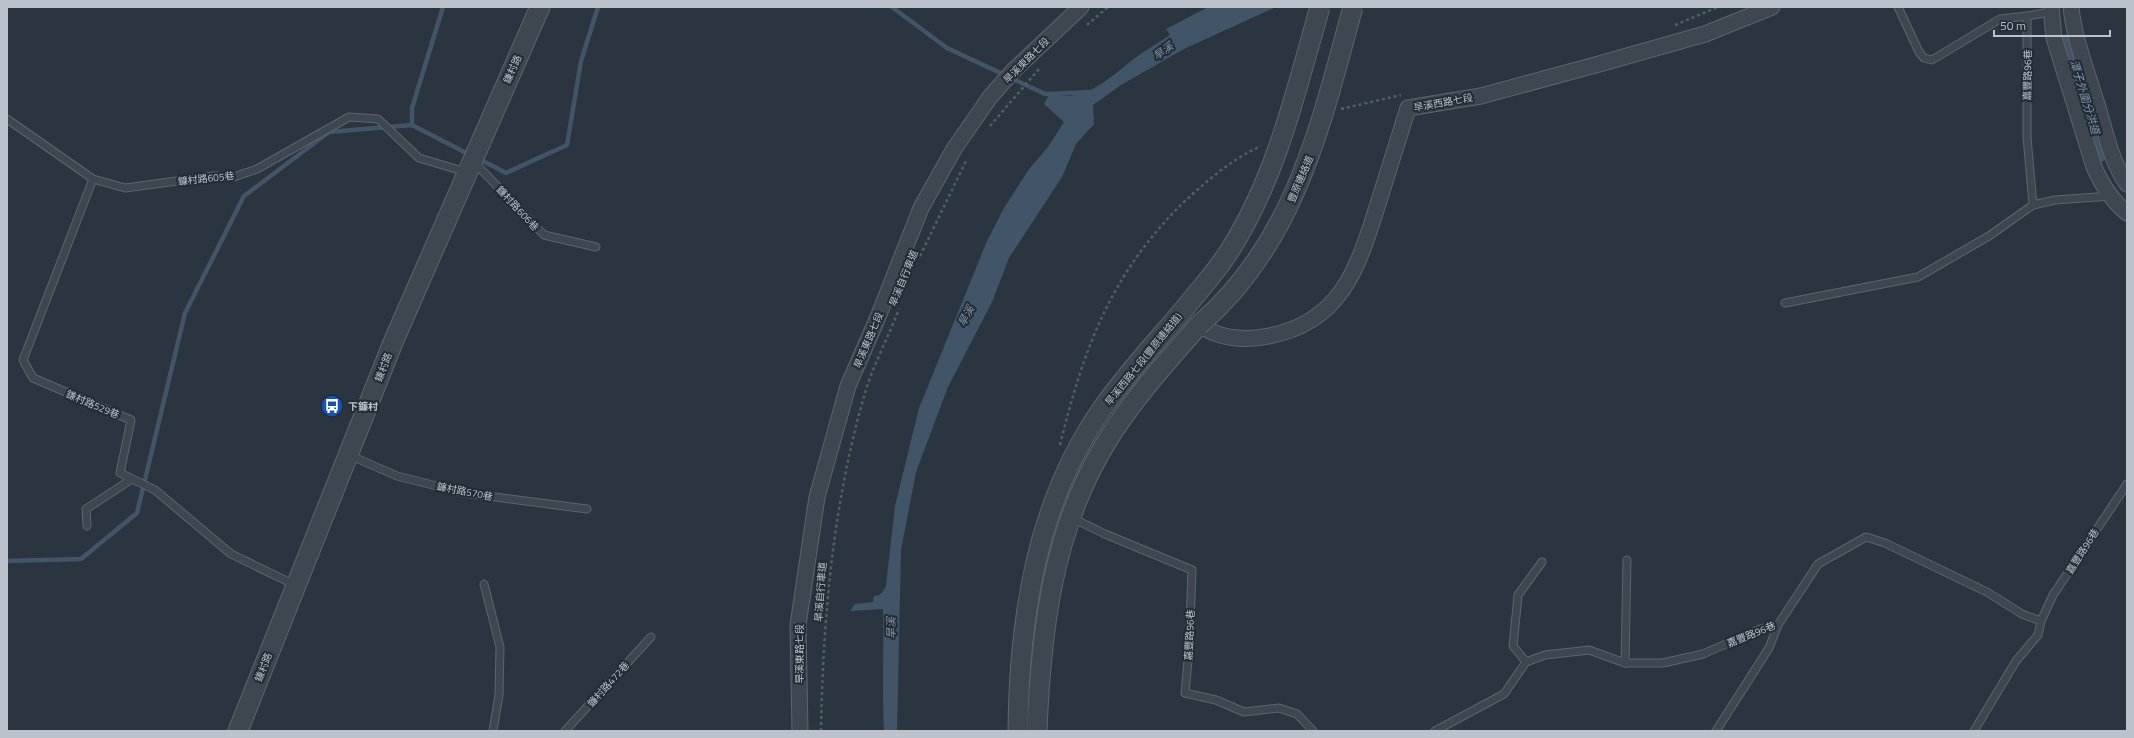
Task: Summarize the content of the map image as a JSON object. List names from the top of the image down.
{
  "streets": {
    "street": [
      "旱溪東路七段",
      "鎌村路",
      "旱溪西路七段",
      "豐原連絡道",
      "旱溪西路七段(豐原連絡道)"
    ],
    "lane": [
      "嘉豐路96巷",
      "鐮村路605巷",
      "鐮村路606巷",
      "鎌村路529巷",
      "鐮村路570巷",
      "鐮村路472巷"
    ],
    "path": ["旱溪自行車道"]
  },
  "crossings": [
    ["鎌村路", "鐮村路605巷"],
    ["鎌村路", "鐮村路606巷"],
    ["鎌村路", "鎌村路529巷"],
    ["鎌村路", "鐮村路570巷"],
    ["嘉豐路96巷", "旱溪西路七段(豐原連絡道)"],
    ["旱溪西路七段", "豐原連絡道"],
    ["旱溪西路七段", "旱溪西路七段(豐原連絡道)"],
    ["鐮村路605巷", "鐮村路606巷"],
    ["鐮村路605巷", "鎌村路529巷"],
    ["豐原連絡道", "旱溪西路七段(豐原連絡道)"]
  ],
  "water": ["旱溪", "潭子外圍分洪道"],
  "places": {
    "bus stop": ["下鐮村"]
  },
  "scale_bar": "50 m"
}
